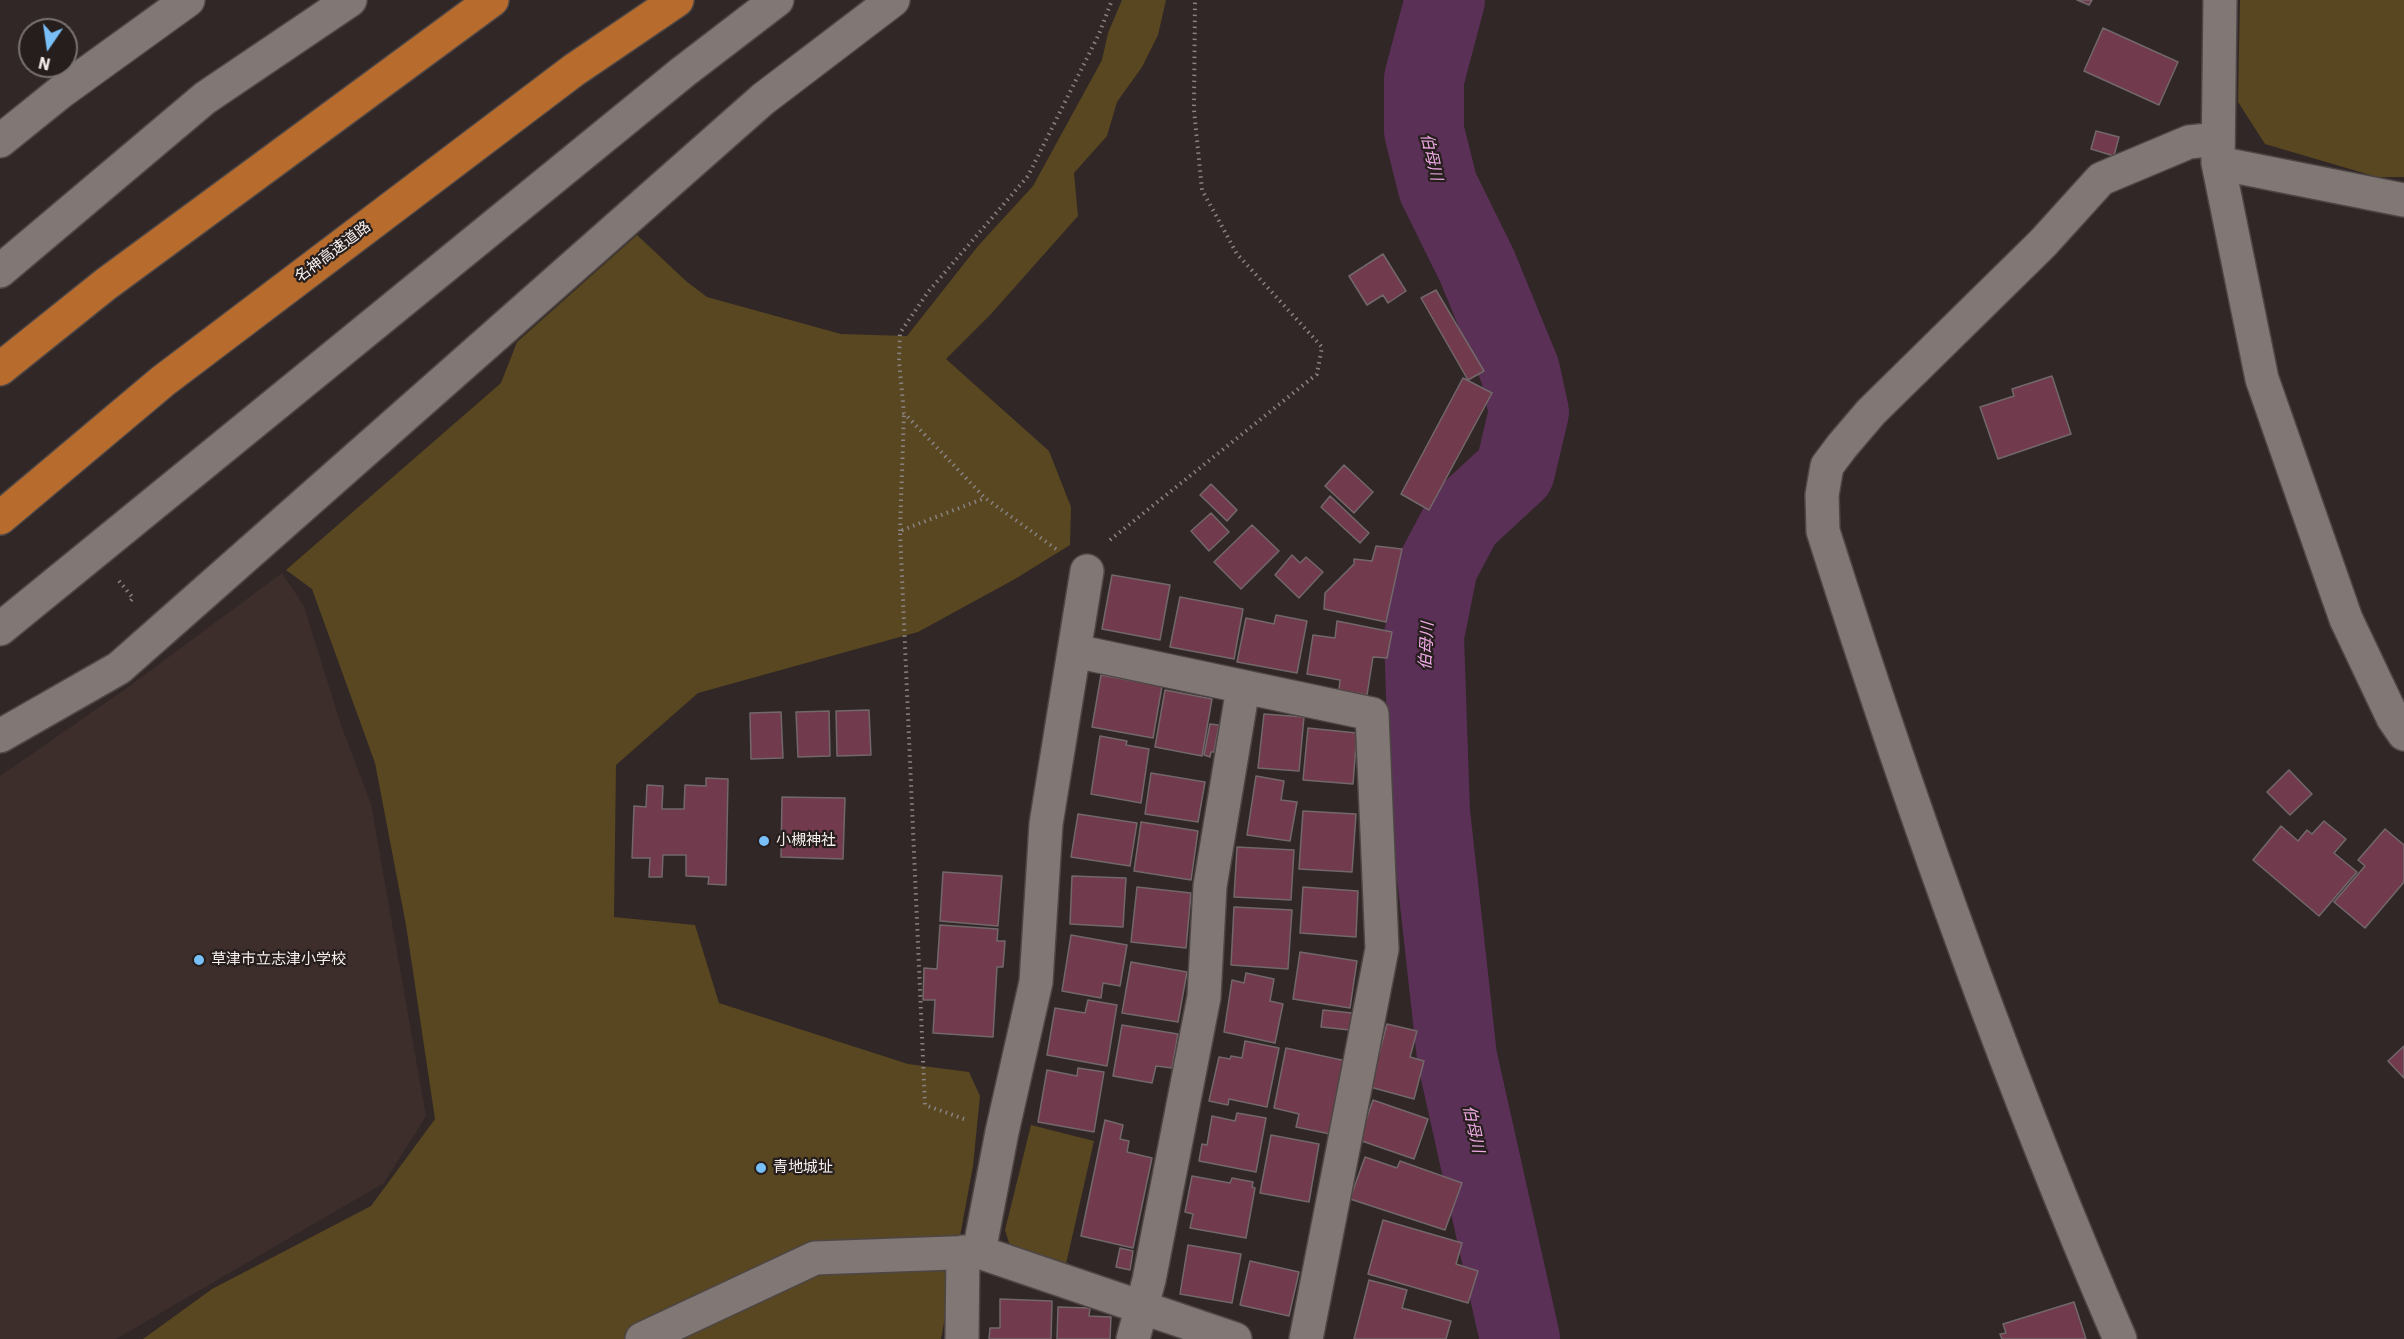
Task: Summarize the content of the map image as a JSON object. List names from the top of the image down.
{
  "streets": {
    "highway": ["名神高速道路"]
  },
  "water": ["伯母川"],
  "places": ["小槻神社", "草津市立志津小学校", "青地城址"],
  "north": "bottom"
}
